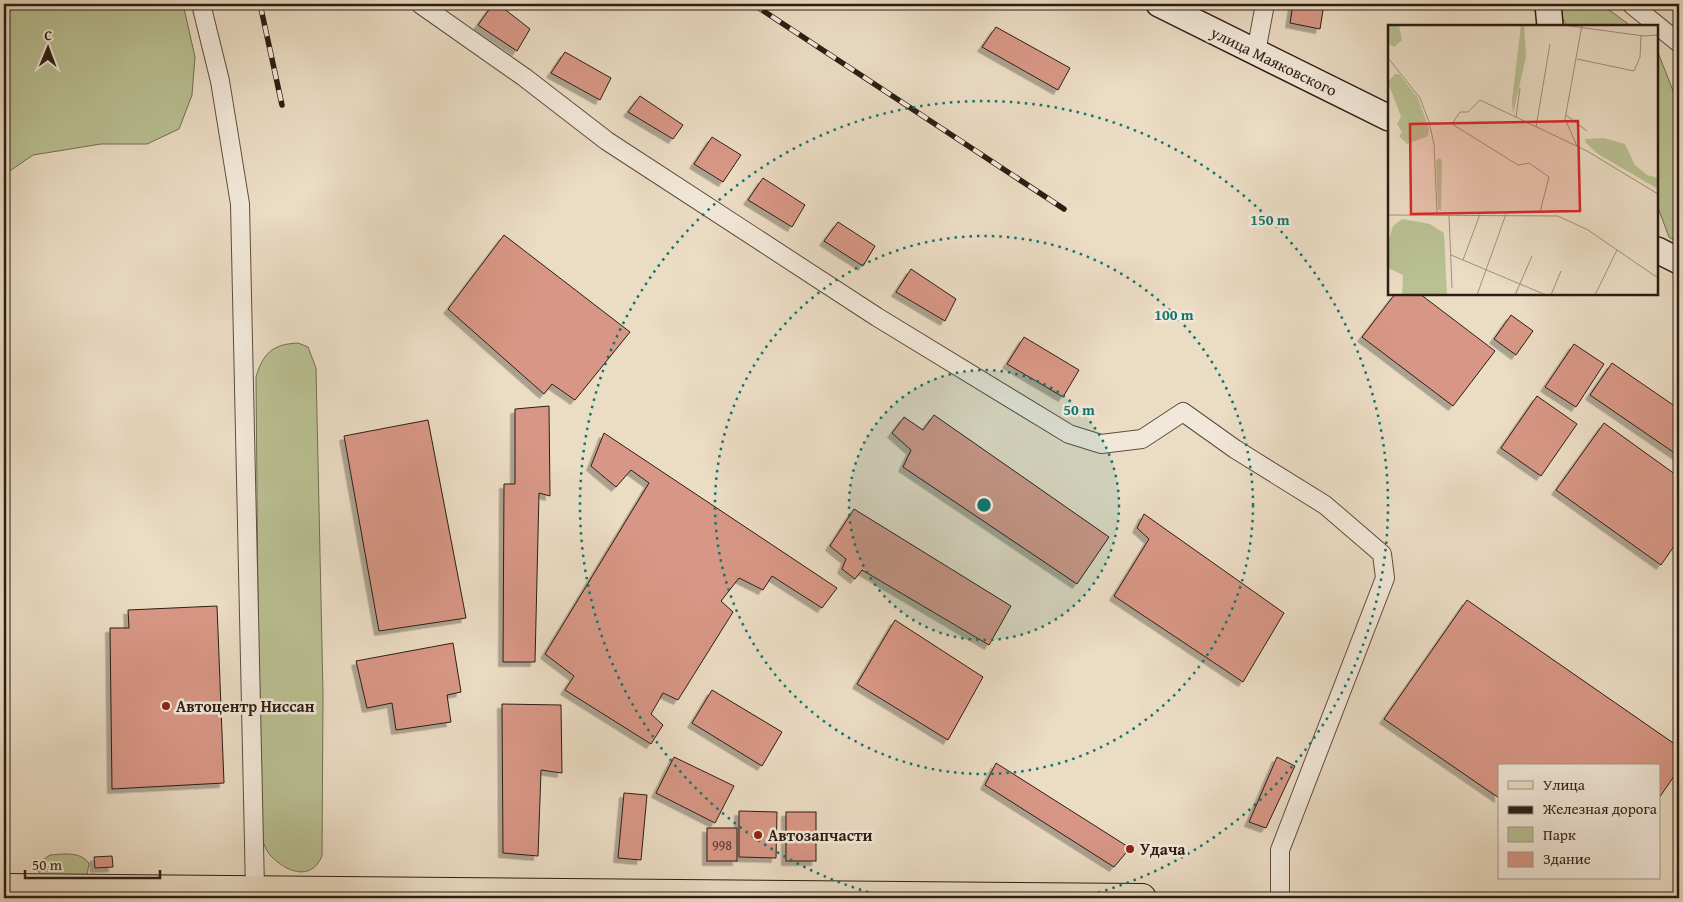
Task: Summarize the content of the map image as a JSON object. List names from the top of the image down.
{
  "streets": {
    "street": ["улица Маяковского"]
  },
  "places": ["Автоцентр Ниссан", "Автозапчасти", "Удача"],
  "house_numbers": ["998"],
  "legend": [
    "Улица",
    "Железная дорога",
    "Парк",
    "Здание"
  ],
  "scale_bar": "50 m",
  "north": "top",
  "rings": ["150 m", "100 m", "50 m"]
}
